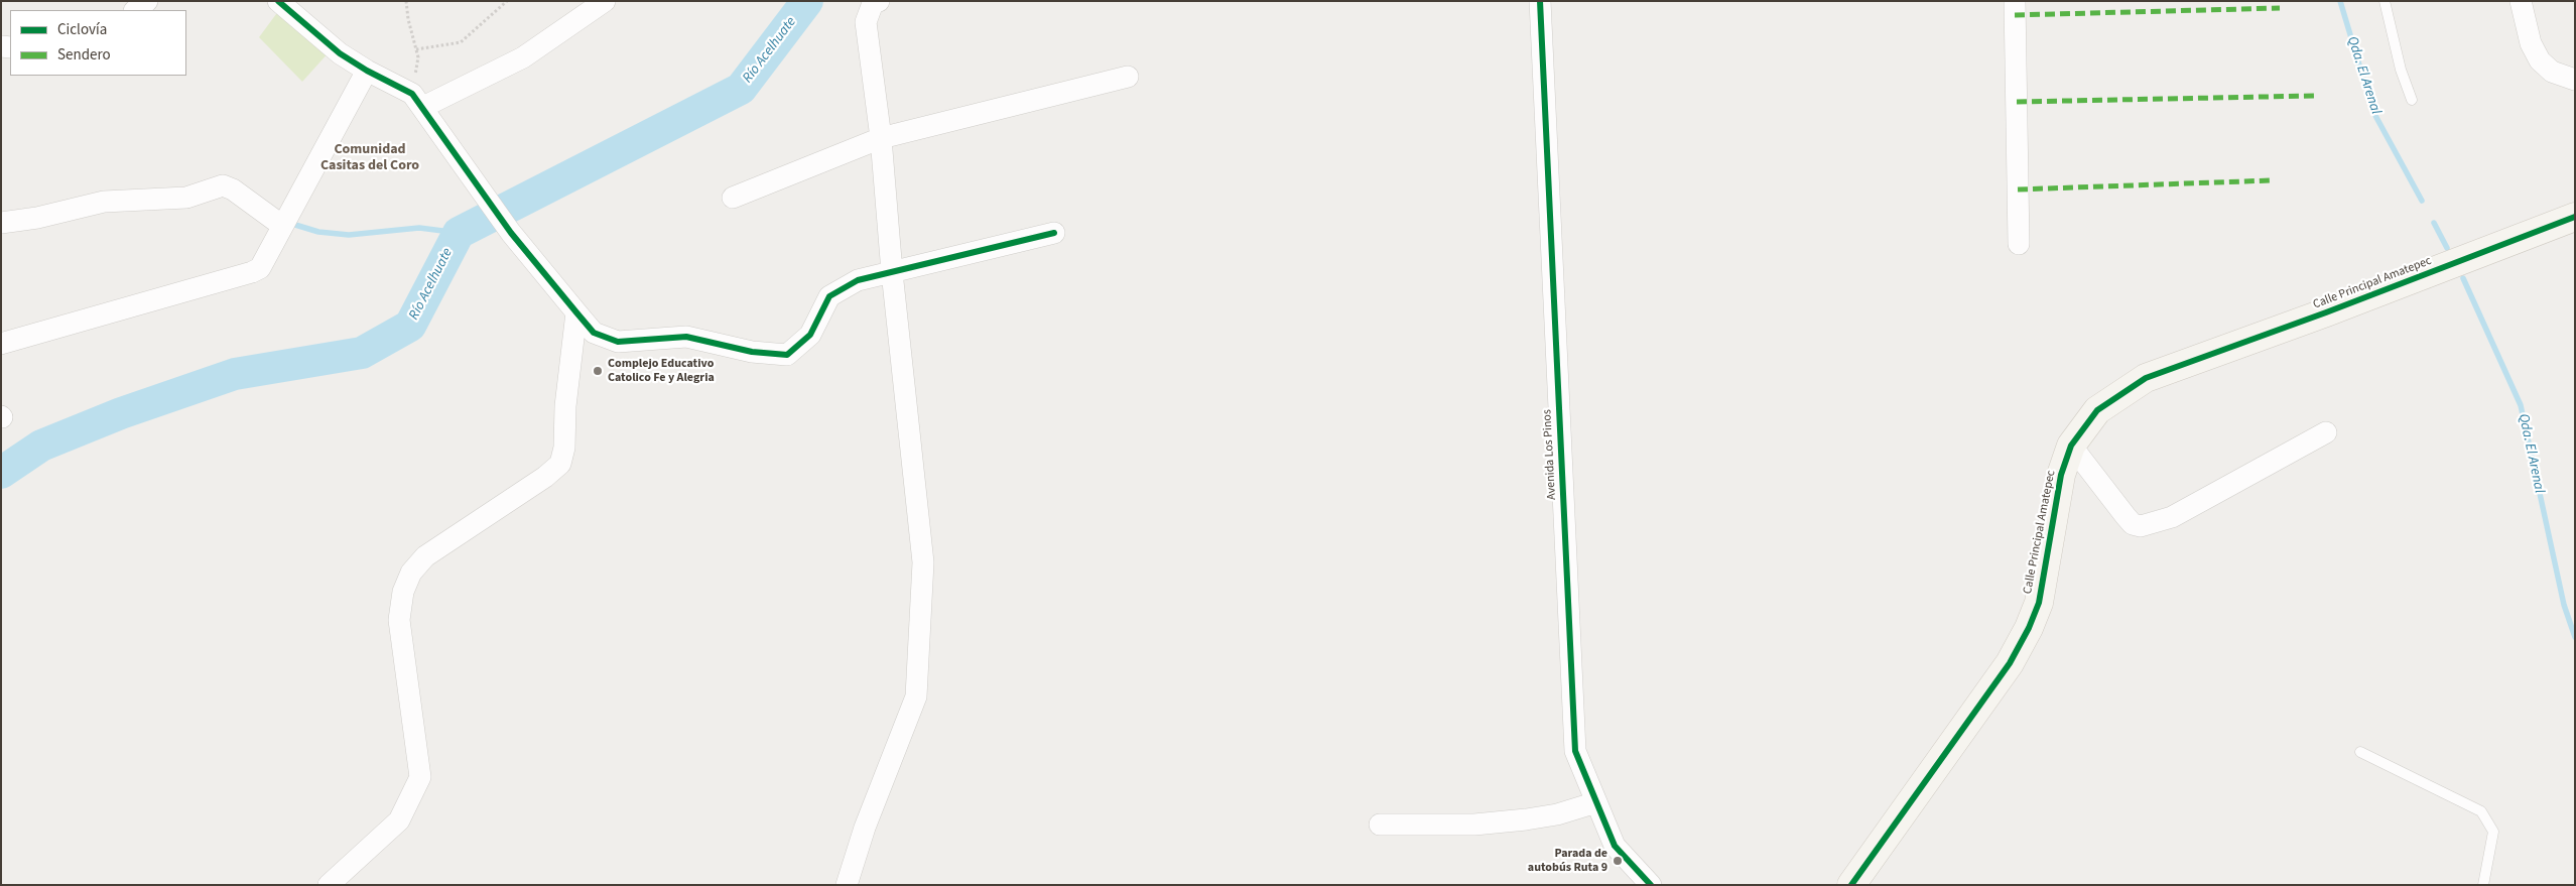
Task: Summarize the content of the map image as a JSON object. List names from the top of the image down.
{
  "streets": {
    "street": ["Calle Principal Amatepec", "Avenida Los Pinos"]
  },
  "districts": ["Comunidad Casitas del Coro"],
  "water": ["Río Acelhuate", "Qda. El Arenal"],
  "places": ["Complejo Educativo Catolico Fe y Alegria", "Parada de autobús Ruta 9"],
  "legend": ["Ciclovía", "Sendero"]
}
